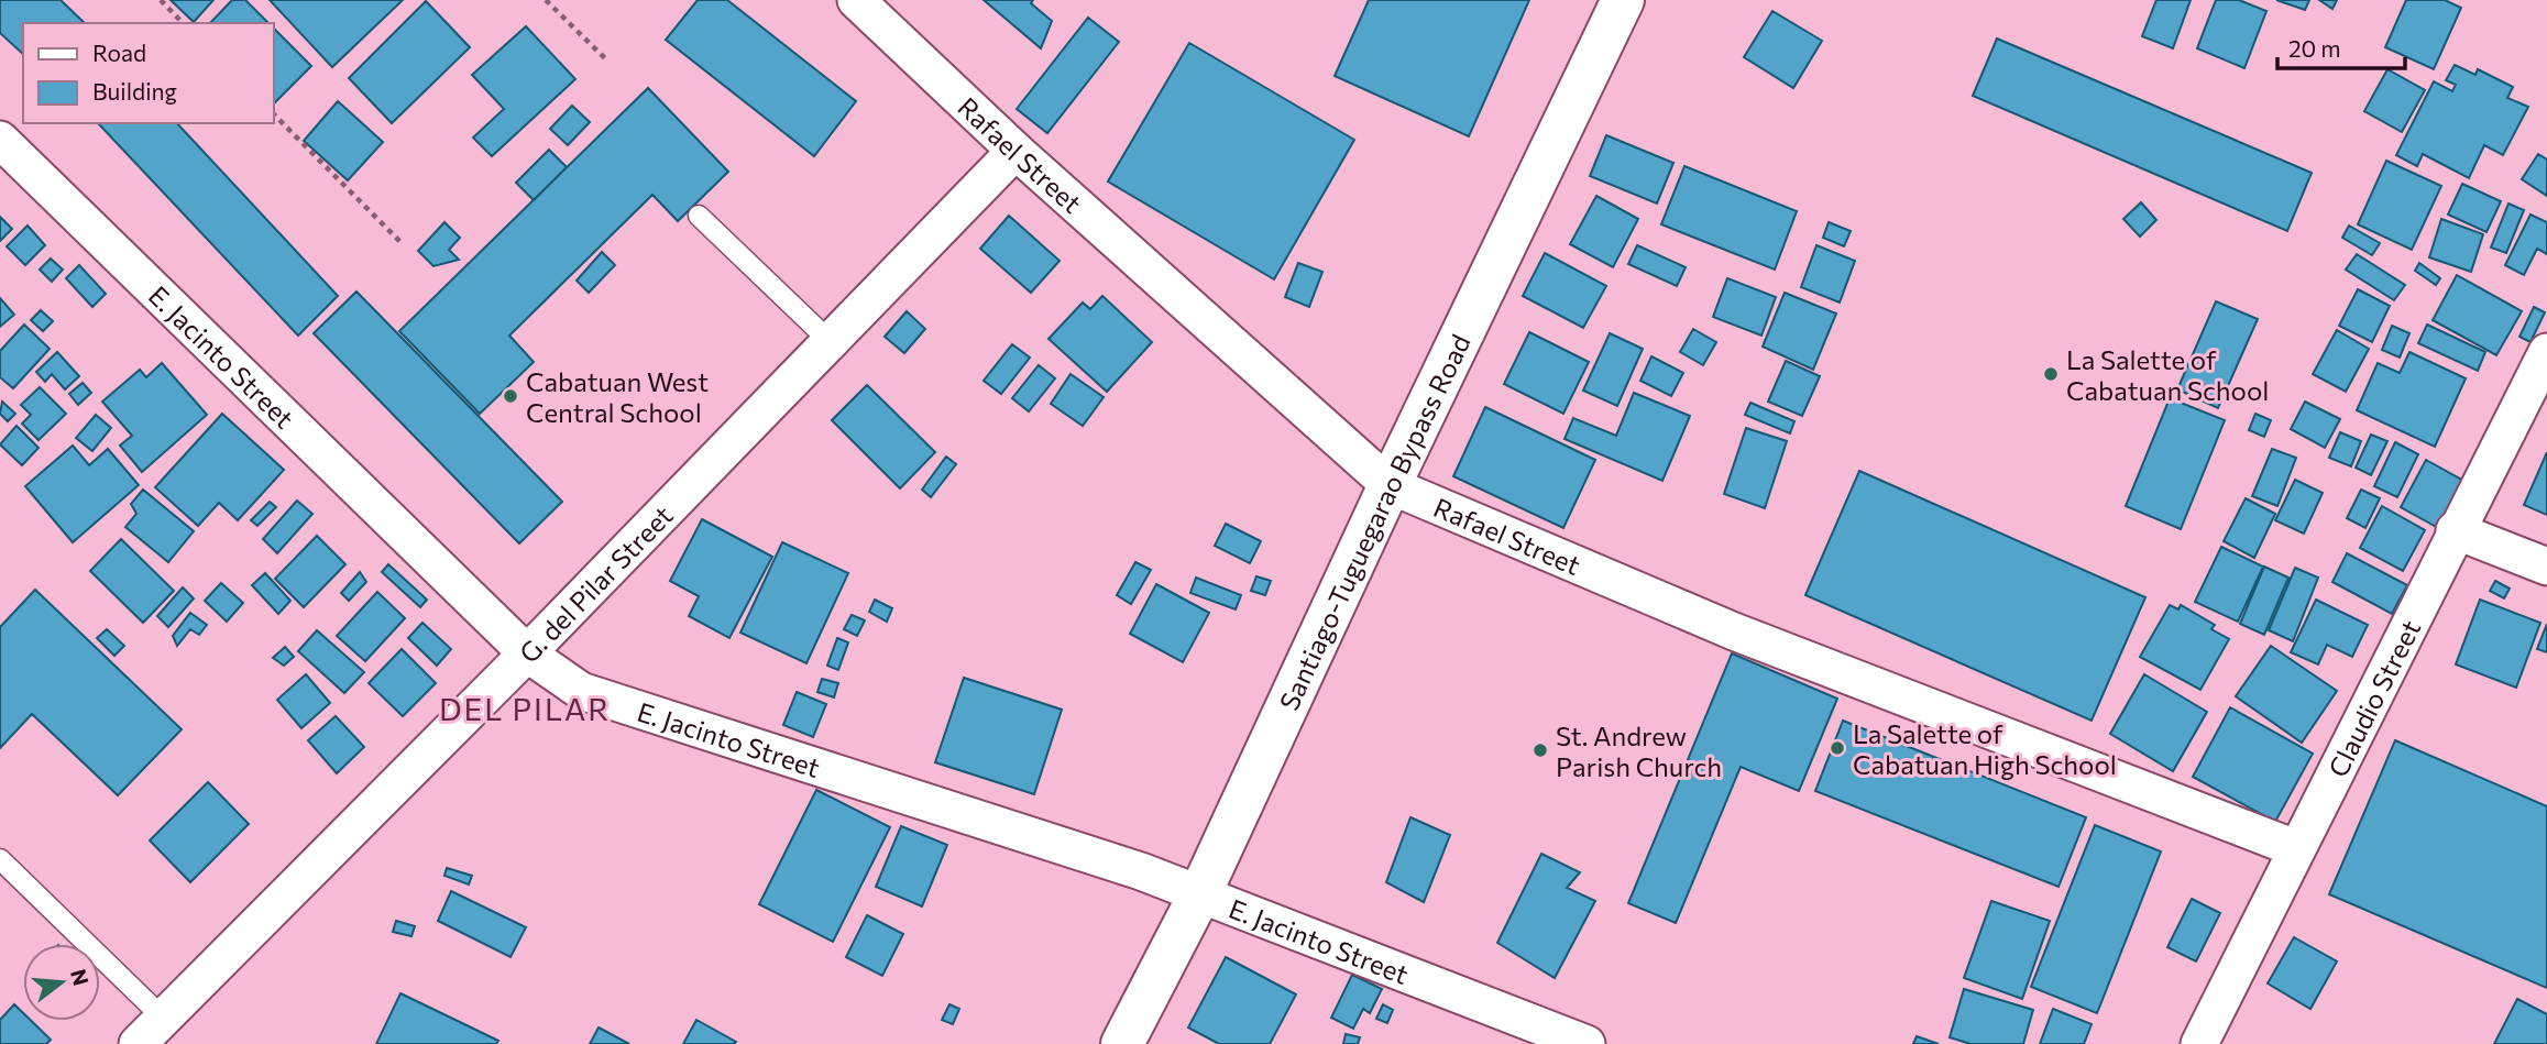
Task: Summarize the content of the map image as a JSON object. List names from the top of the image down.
{
  "streets": {
    "highway": ["Santiago-Tuguegarao Bypass Road"],
    "street": [
      "Rafael Street",
      "E. Jacinto Street",
      "G. del Pilar Street",
      "Claudio Street"
    ]
  },
  "crossings": [
    ["Rafael Street", "Santiago-Tuguegarao Bypass Road"],
    ["Rafael Street", "G. del Pilar Street"],
    ["Rafael Street", "Claudio Street"],
    ["E. Jacinto Street", "Santiago-Tuguegarao Bypass Road"],
    ["E. Jacinto Street", "G. del Pilar Street"]
  ],
  "districts": ["DEL PILAR"],
  "places": [
    "La Salette of Cabatuan School",
    "Cabatuan West Central School",
    "La Salette of Cabatuan High School",
    "St. Andrew Parish Church"
  ],
  "legend": ["Road", "Building"],
  "scale_bar": "20 m",
  "north": "right"
}
